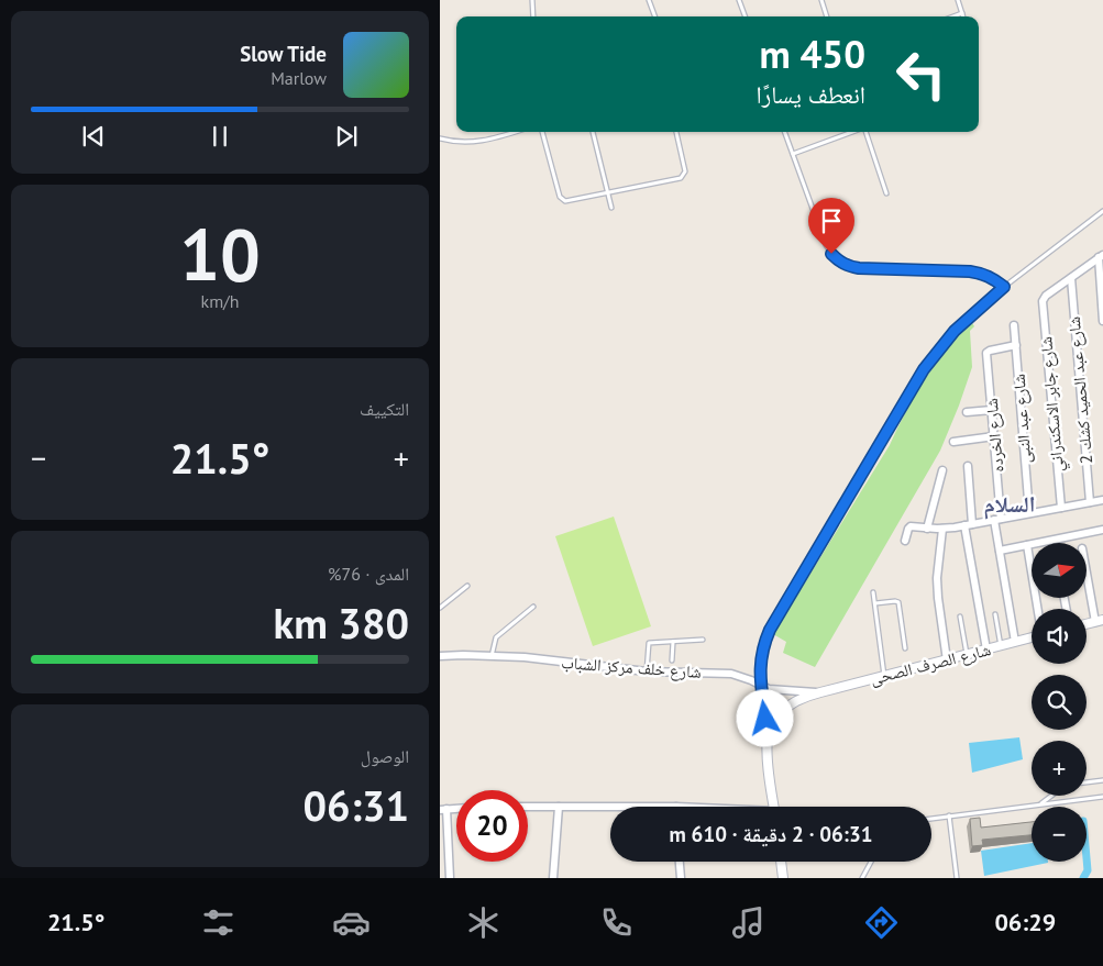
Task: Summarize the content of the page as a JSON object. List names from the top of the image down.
{
  "streets": {
    "street": [
      "شارع عبد الحميد كشك 2",
      "شارع جابر الاسكندراني",
      "شارع عبد النبى",
      "شارع الخرده",
      "شارع الصرف الصحى",
      "شارع خلف مركز الشباب"
    ]
  },
  "crossings": [
    ["شارع عبد الحميد كشك 2", "شارع جابر الاسكندراني"],
    ["شارع عبد النبى", "شارع الخرده"],
    ["شارع الخرده", "شارع الصرف الصحى"],
    ["شارع الصرف الصحى", "شارع خلف مركز الشباب"]
  ],
  "districts": ["السلام"],
  "north": "right",
  "page": {
    "turn": ["450 m", "انعطف يسارًا"],
    "song": ["Slow Tide", "Marlow"],
    "tile": [
      ["10", "km/h"],
      "التكييف",
      ["المدى · 76%", "380 km"],
      ["الوصول", "06:31"]
    ],
    "heat": ["−", "21.5°", "+"],
    "map_buttons": ["+", "−"],
    "limit": "20",
    "trip": "06:31 · 2 دقيقة · 610 m",
    "tabs": ["06:29", "21.5°"]
  }
}
